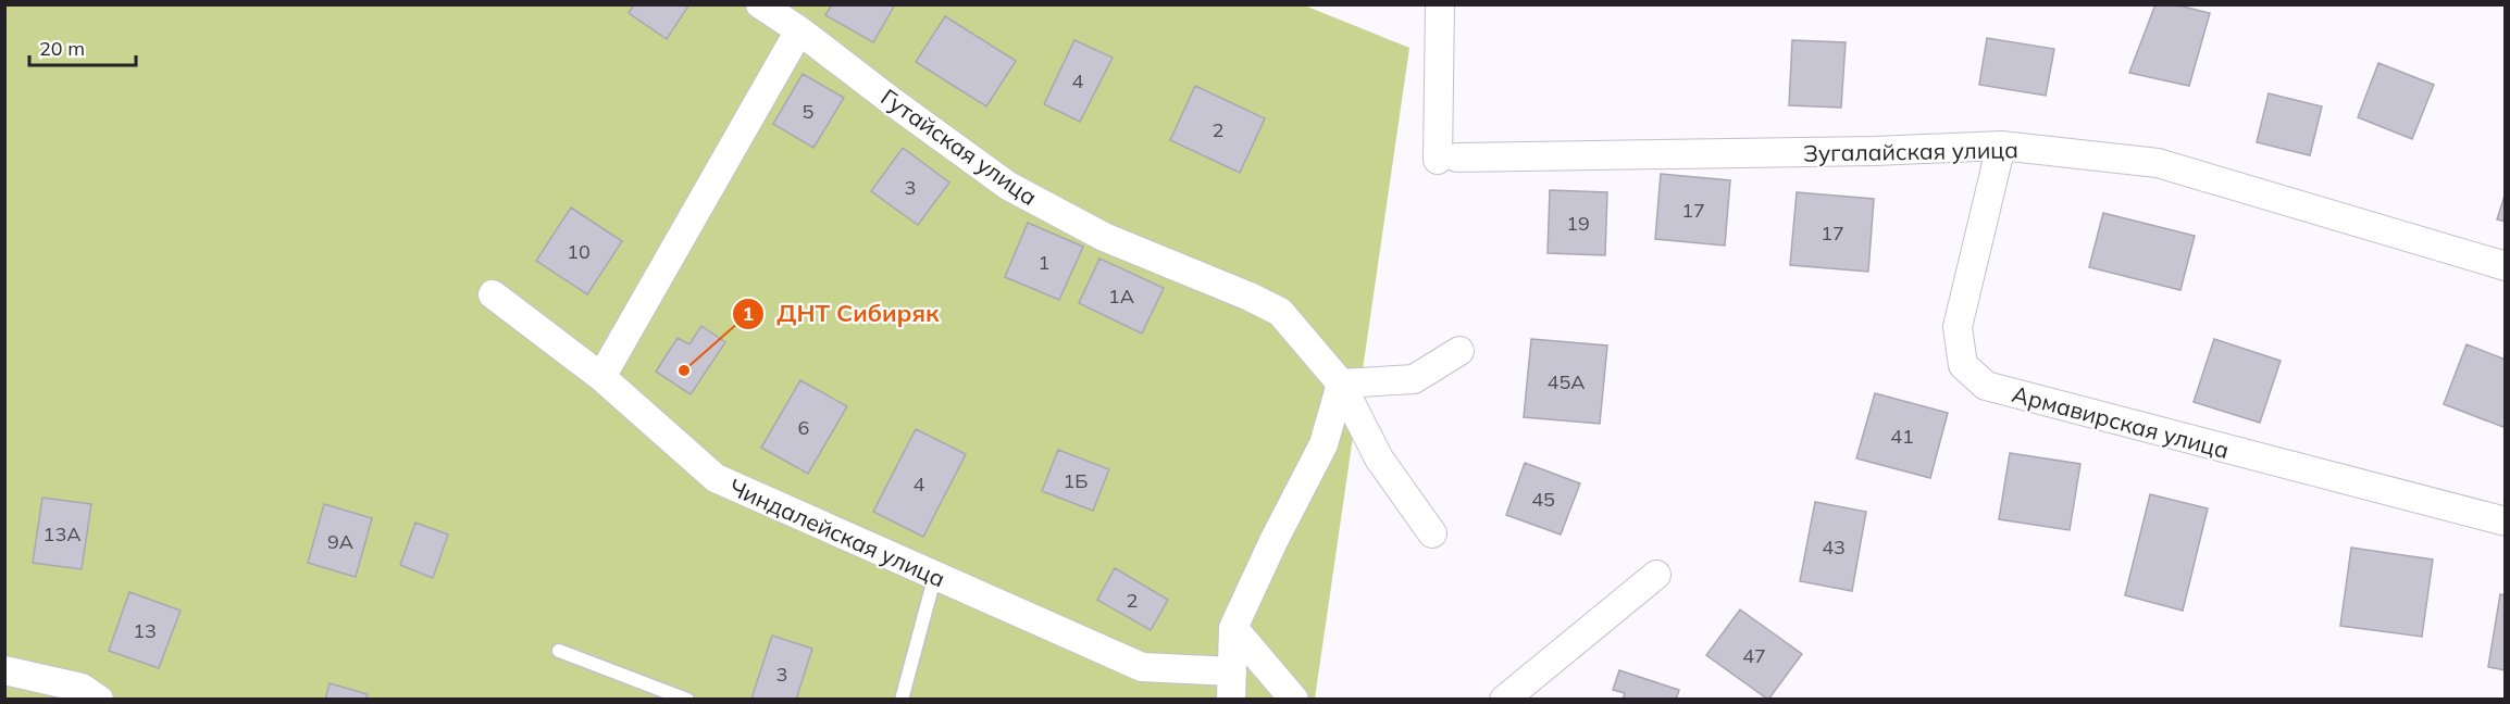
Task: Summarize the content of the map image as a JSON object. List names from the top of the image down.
{
  "streets": {
    "street": [
      "Гутайская улица",
      "Зугалайская улица",
      "Армавирская улица",
      "Чиндалейская улица"
    ]
  },
  "crossings": [
    ["Зугалайская улица", "Армавирская улица"]
  ],
  "places": ["ДНТ Сибиряк"],
  "house_numbers": [
    "4",
    "5",
    "2",
    "3",
    "17",
    "19",
    "17",
    "10",
    "1",
    "1А",
    "45А",
    "6",
    "41",
    "1Б",
    "4",
    "45",
    "13А",
    "9А",
    "43",
    "2",
    "13",
    "47",
    "3"
  ],
  "scale_bar": "20 m"
}
